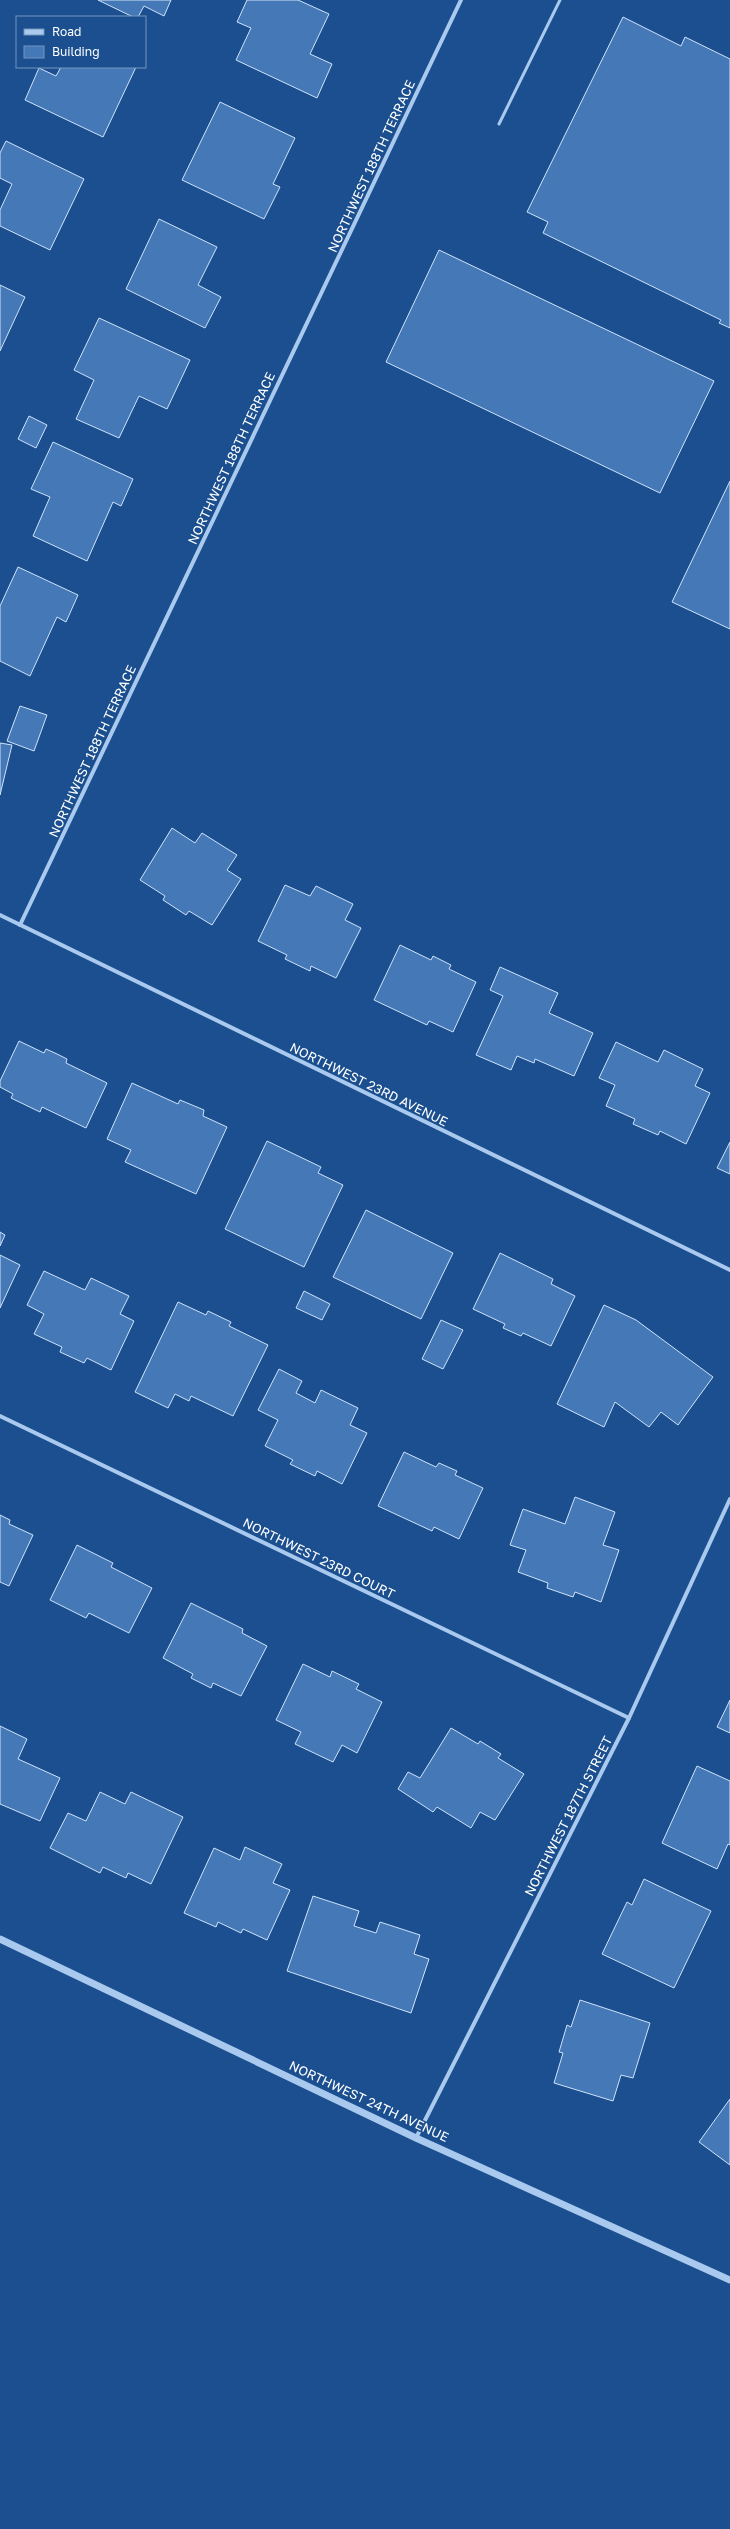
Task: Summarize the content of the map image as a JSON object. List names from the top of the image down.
{
  "streets": {
    "street": [
      "NORTHWEST 188TH TERRACE",
      "NORTHWEST 23RD AVENUE",
      "NORTHWEST 23RD COURT",
      "NORTHWEST 187TH STREET",
      "NORTHWEST 24TH AVENUE"
    ]
  },
  "crossings": [
    ["NORTHWEST 188TH TERRACE", "NORTHWEST 23RD AVENUE"],
    ["NORTHWEST 23RD COURT", "NORTHWEST 187TH STREET"],
    ["NORTHWEST 187TH STREET", "NORTHWEST 24TH AVENUE"]
  ],
  "legend": ["Road", "Building"]
}
